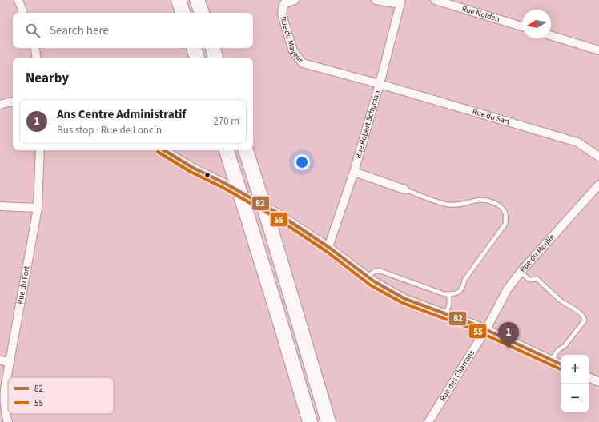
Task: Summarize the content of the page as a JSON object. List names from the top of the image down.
{
  "streets": {
    "street": [
      "Rue Nolden",
      "Rue du Mayeur",
      "Rue du Sart",
      "Rue Robert Schuman",
      "Rue du Moulin",
      "Rue du Fort",
      "Rue des Charrons"
    ]
  },
  "crossings": [
    ["Rue du Mayeur", "Rue du Sart"],
    ["Rue du Mayeur", "Rue Robert Schuman"],
    ["Rue du Sart", "Rue Robert Schuman"],
    ["Rue du Moulin", "Rue des Charrons"]
  ],
  "lines": ["transit line 82", "transit line 55"],
  "legend": ["82", "55"],
  "north": "left",
  "page": {
    "search": "Search here",
    "heading": "Nearby",
    "list": [
      {
        "mark": "1",
        "name": "Ans Centre Administratif",
        "note": "Bus stop · Rue de Loncin",
        "value": "270 m"
      }
    ],
    "pins": "1",
    "map_buttons": ["+", "−"]
  }
}
